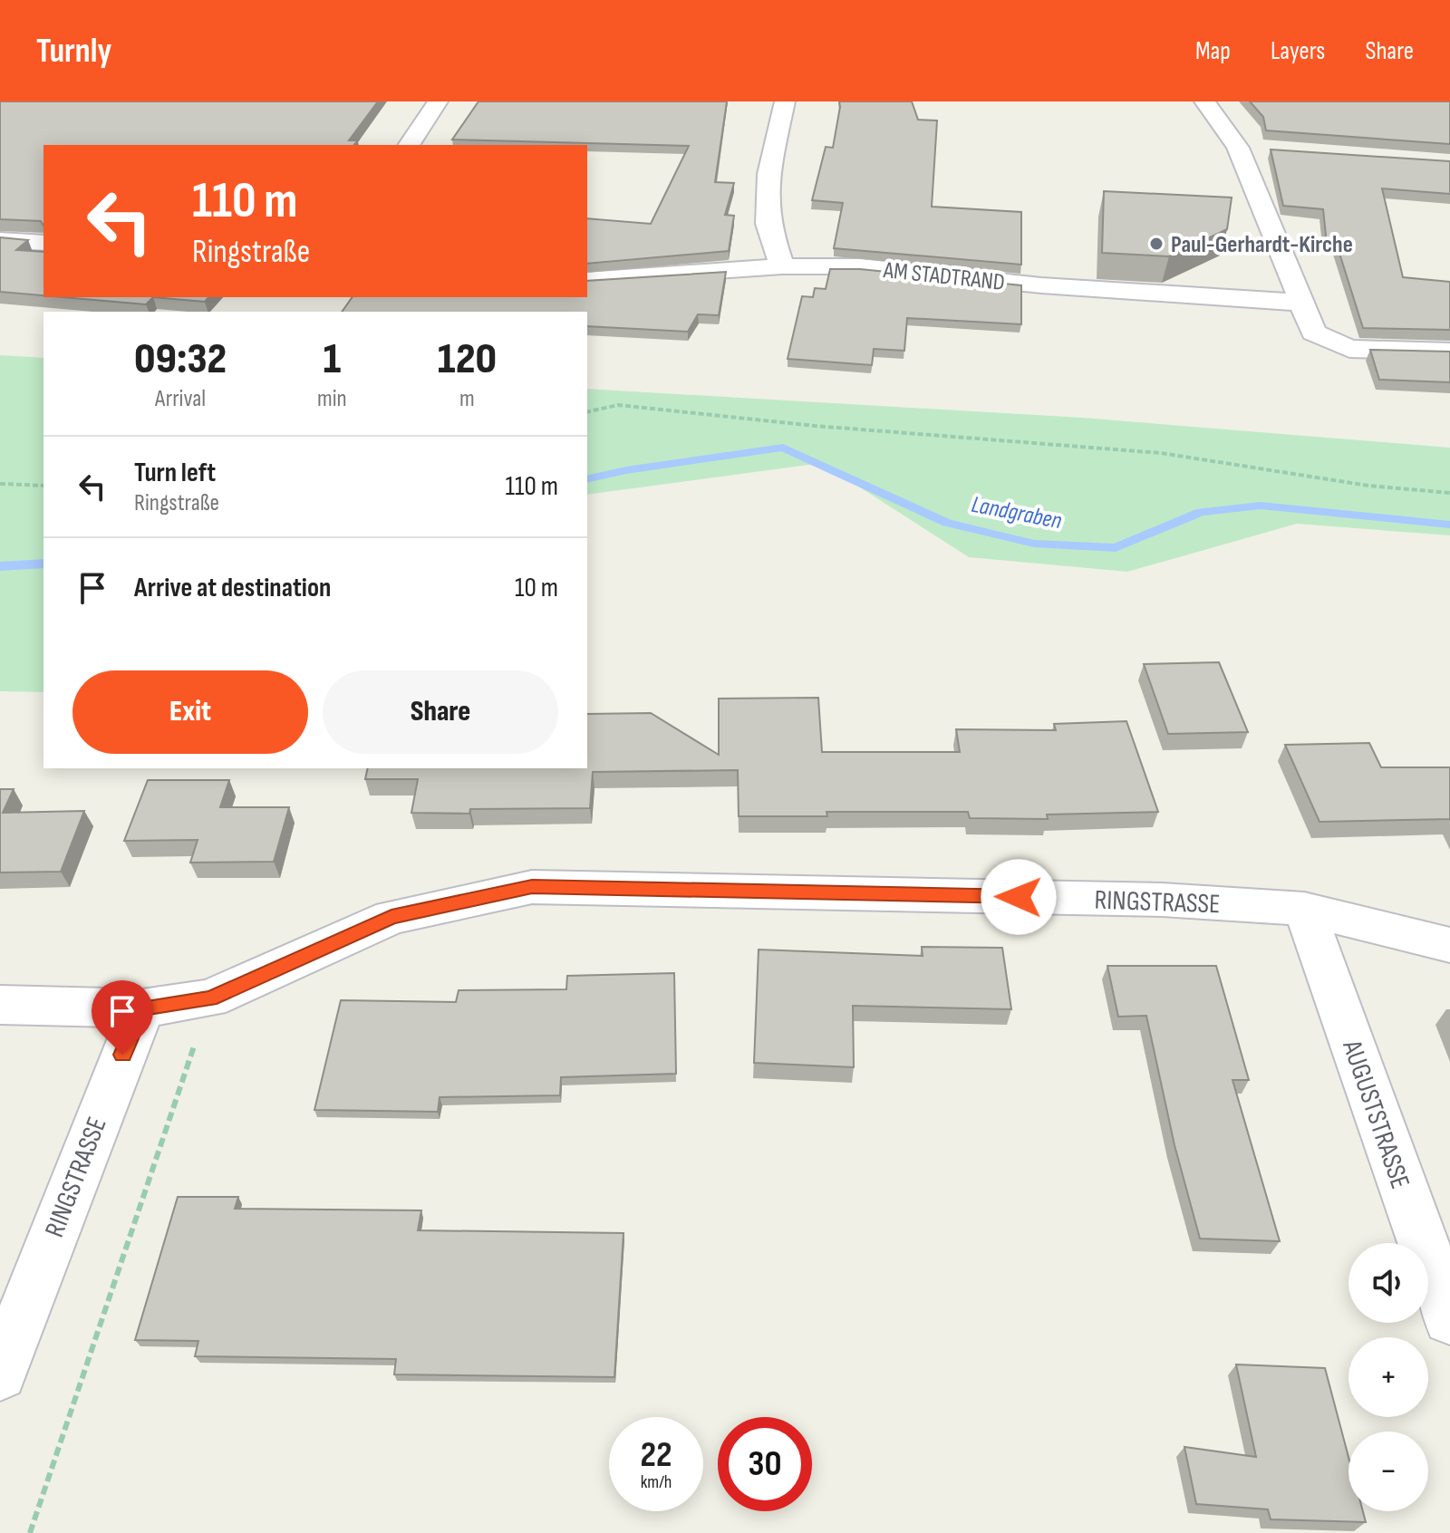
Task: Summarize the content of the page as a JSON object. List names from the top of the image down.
{
  "streets": {
    "street": ["AM STADTRAND", "RINGSTRASSE", "AUGUSTSTRASSE"]
  },
  "crossings": [
    ["RINGSTRASSE", "AUGUSTSTRASSE"]
  ],
  "water": ["Landgraben"],
  "places": ["Paul-Gerhardt-Kirche"],
  "page": {
    "header": "Turnly",
    "nav": ["Map", "Layers", "Share"],
    "turn": ["110 m", "Ringstraße"],
    "eta": [
      "09:32",
      "Arrival",
      "1",
      "min",
      "120",
      "m"
    ],
    "list": [
      {
        "name": "Turn left",
        "note": "Ringstraße",
        "value": "110 m"
      },
      {
        "name": "Arrive at destination",
        "value": "10 m"
      }
    ],
    "buttons": ["Exit", "Share"],
    "map_buttons": ["+", "−"],
    "speed": "22 km/h",
    "limit": "30"
  }
}
